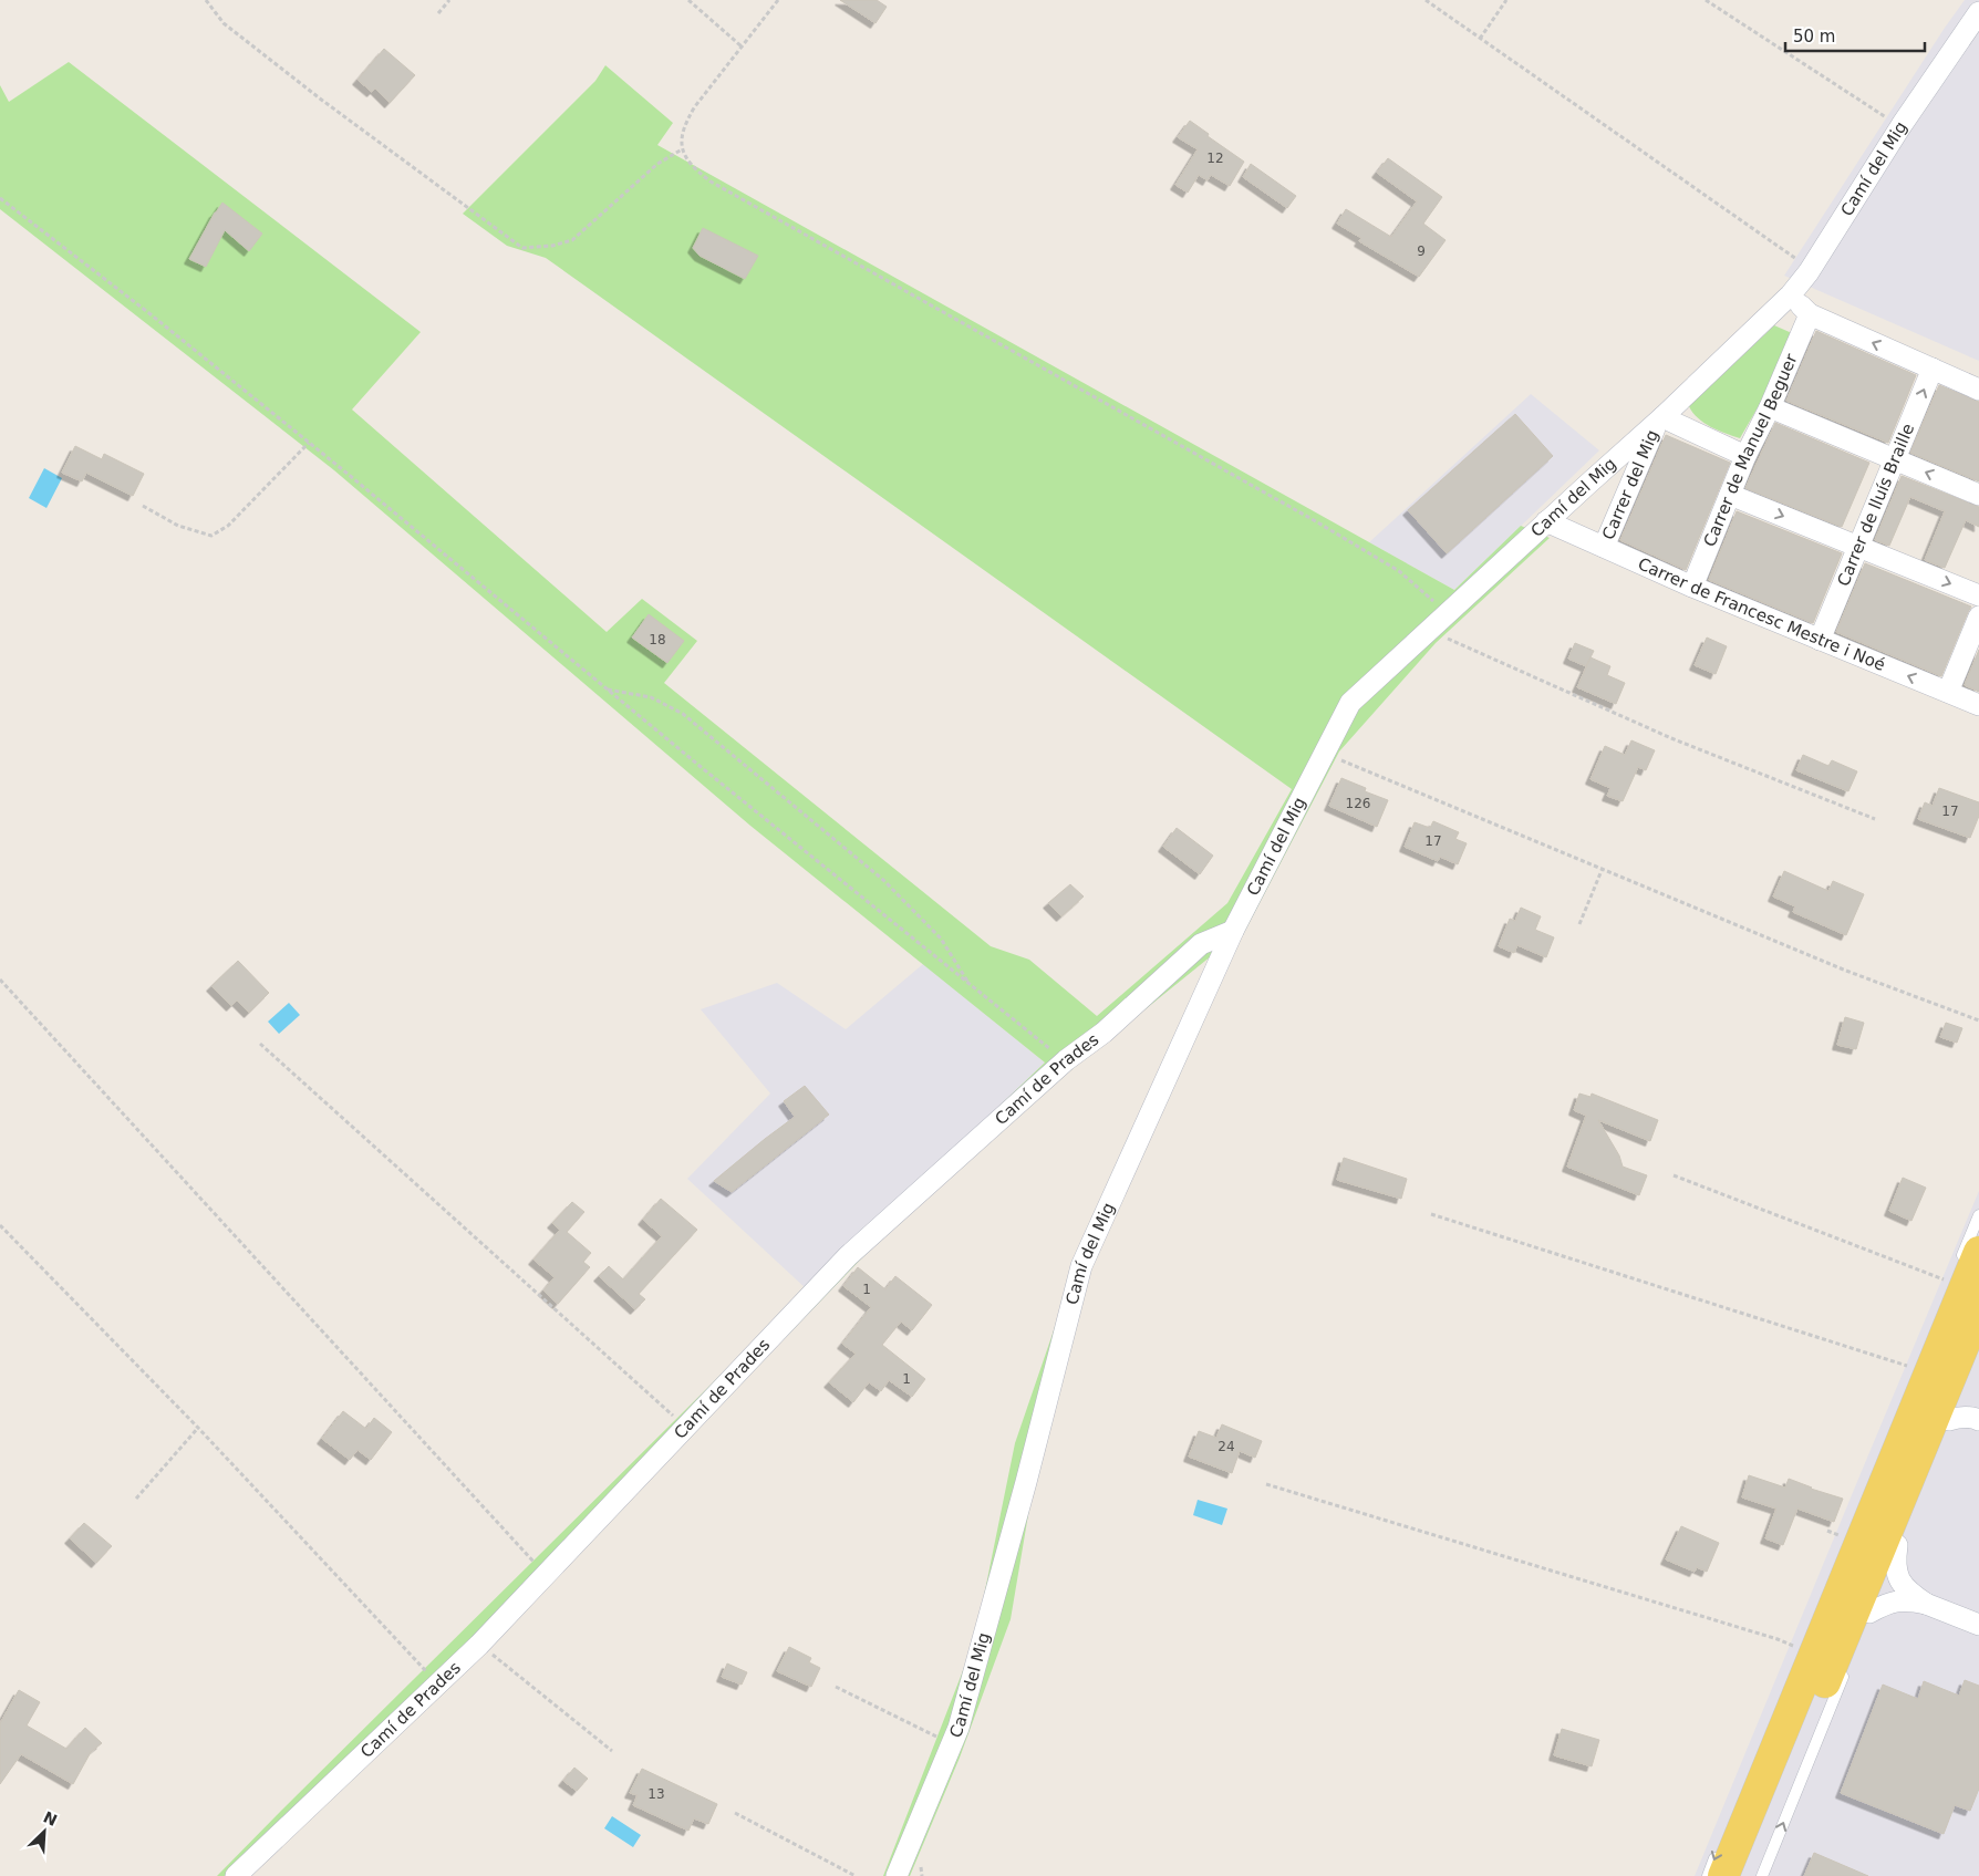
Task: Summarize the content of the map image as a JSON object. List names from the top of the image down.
{
  "streets": {
    "street": [
      "Camí del Mig",
      "Carrer de Manuel Beguer",
      "Carrer del Mig",
      "Carrer de lluís Braille",
      "Carrer de Francesc Mestre i Noé",
      "Camí de Prades"
    ]
  },
  "crossings": [
    ["Camí del Mig", "Carrer del Mig"],
    ["Camí del Mig", "Carrer de Francesc Mestre i Noé"],
    ["Camí del Mig", "Camí de Prades"],
    ["Carrer de Manuel Beguer", "Carrer de Francesc Mestre i Noé"],
    ["Carrer del Mig", "Carrer de Francesc Mestre i Noé"],
    ["Carrer de lluís Braille", "Carrer de Francesc Mestre i Noé"]
  ],
  "house_numbers": [
    "12",
    "9",
    "18",
    "126",
    "17",
    "17",
    "1",
    "1",
    "24",
    "13"
  ],
  "scale_bar": "50 m",
  "north": "top right"
}
